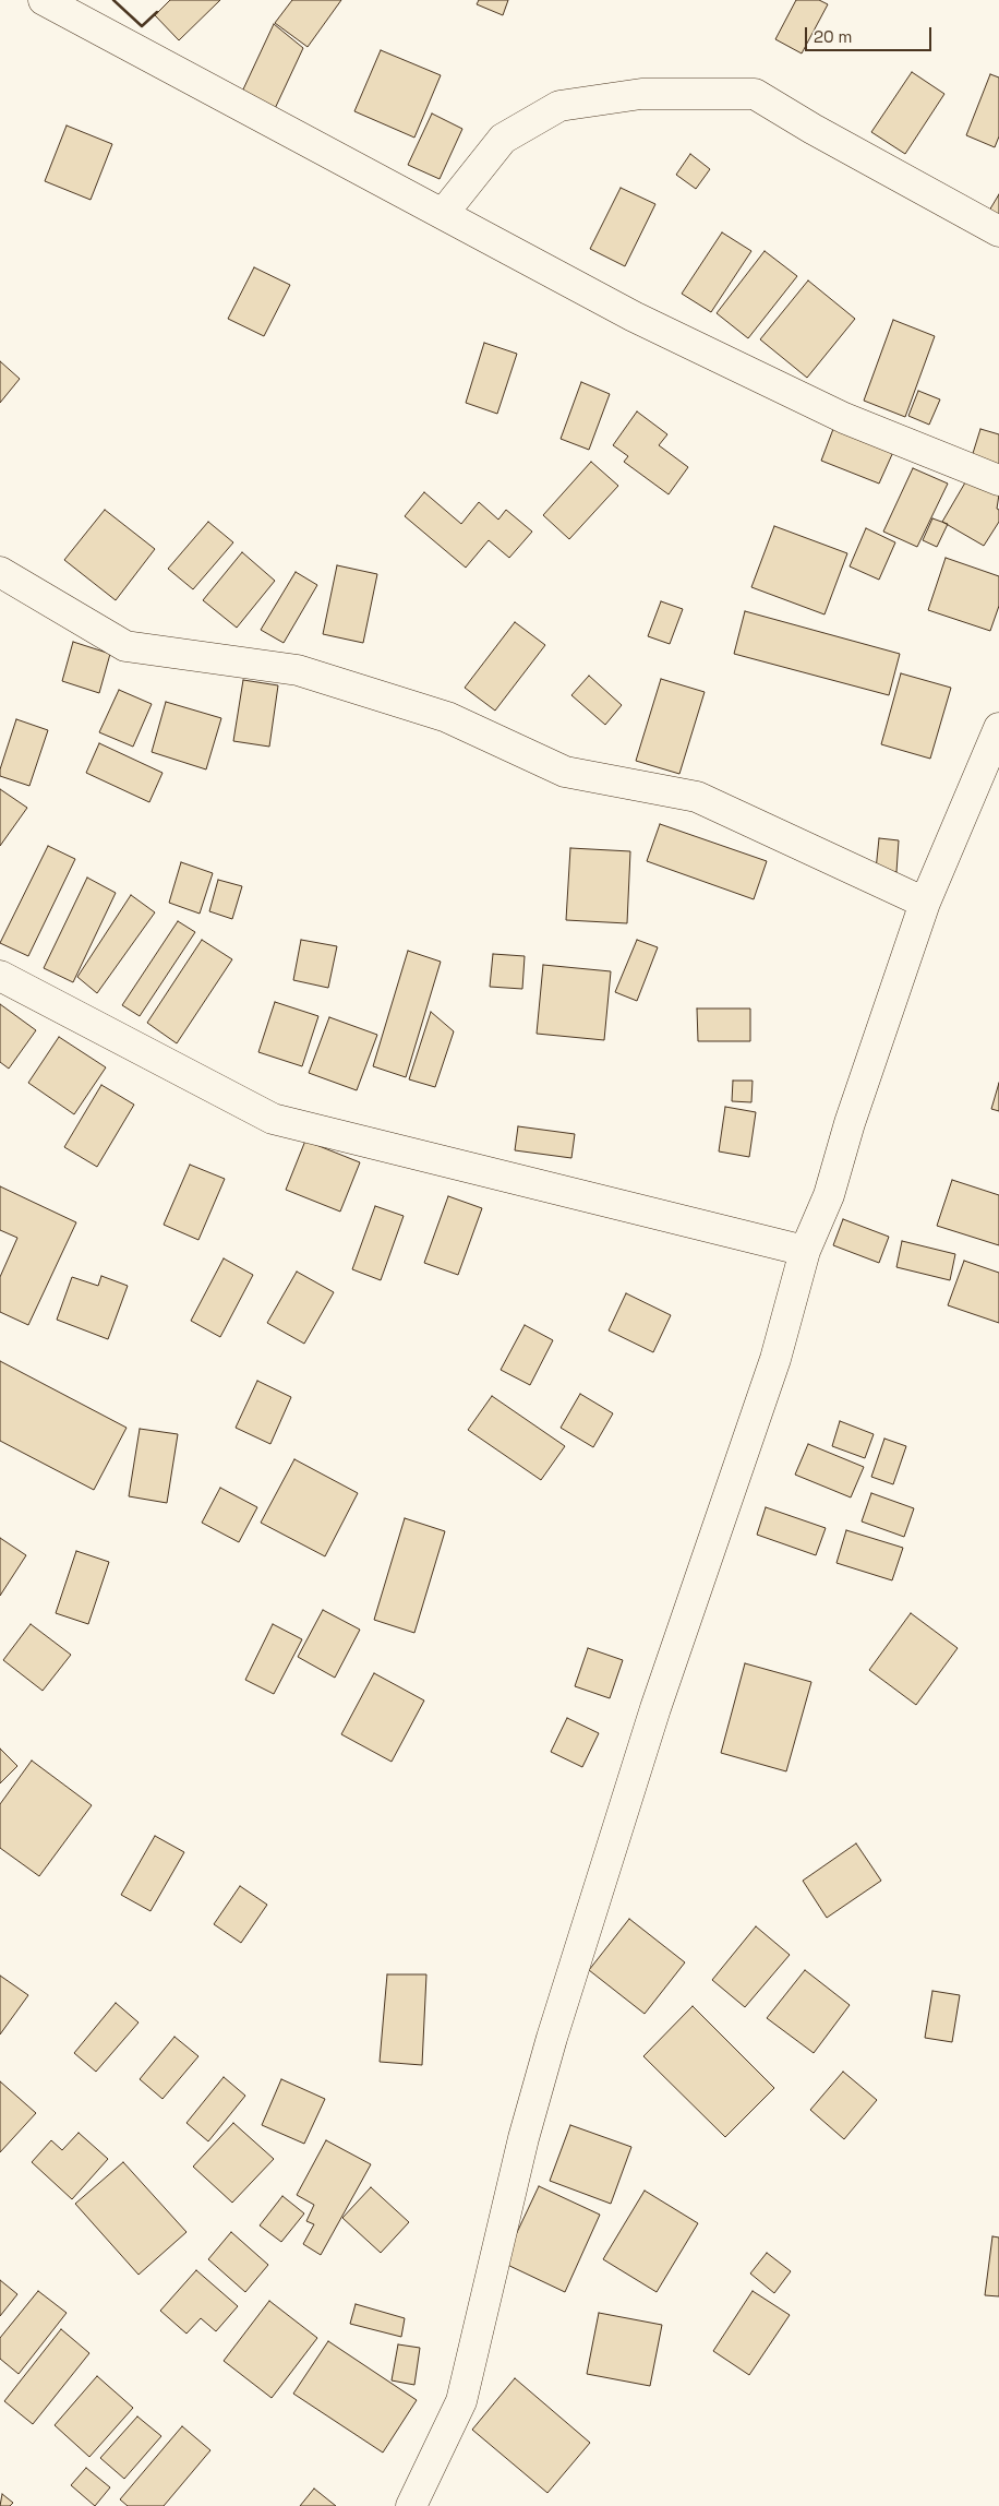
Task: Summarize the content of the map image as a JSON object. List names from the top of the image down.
{
  "scale_bar": "20 m"
}
